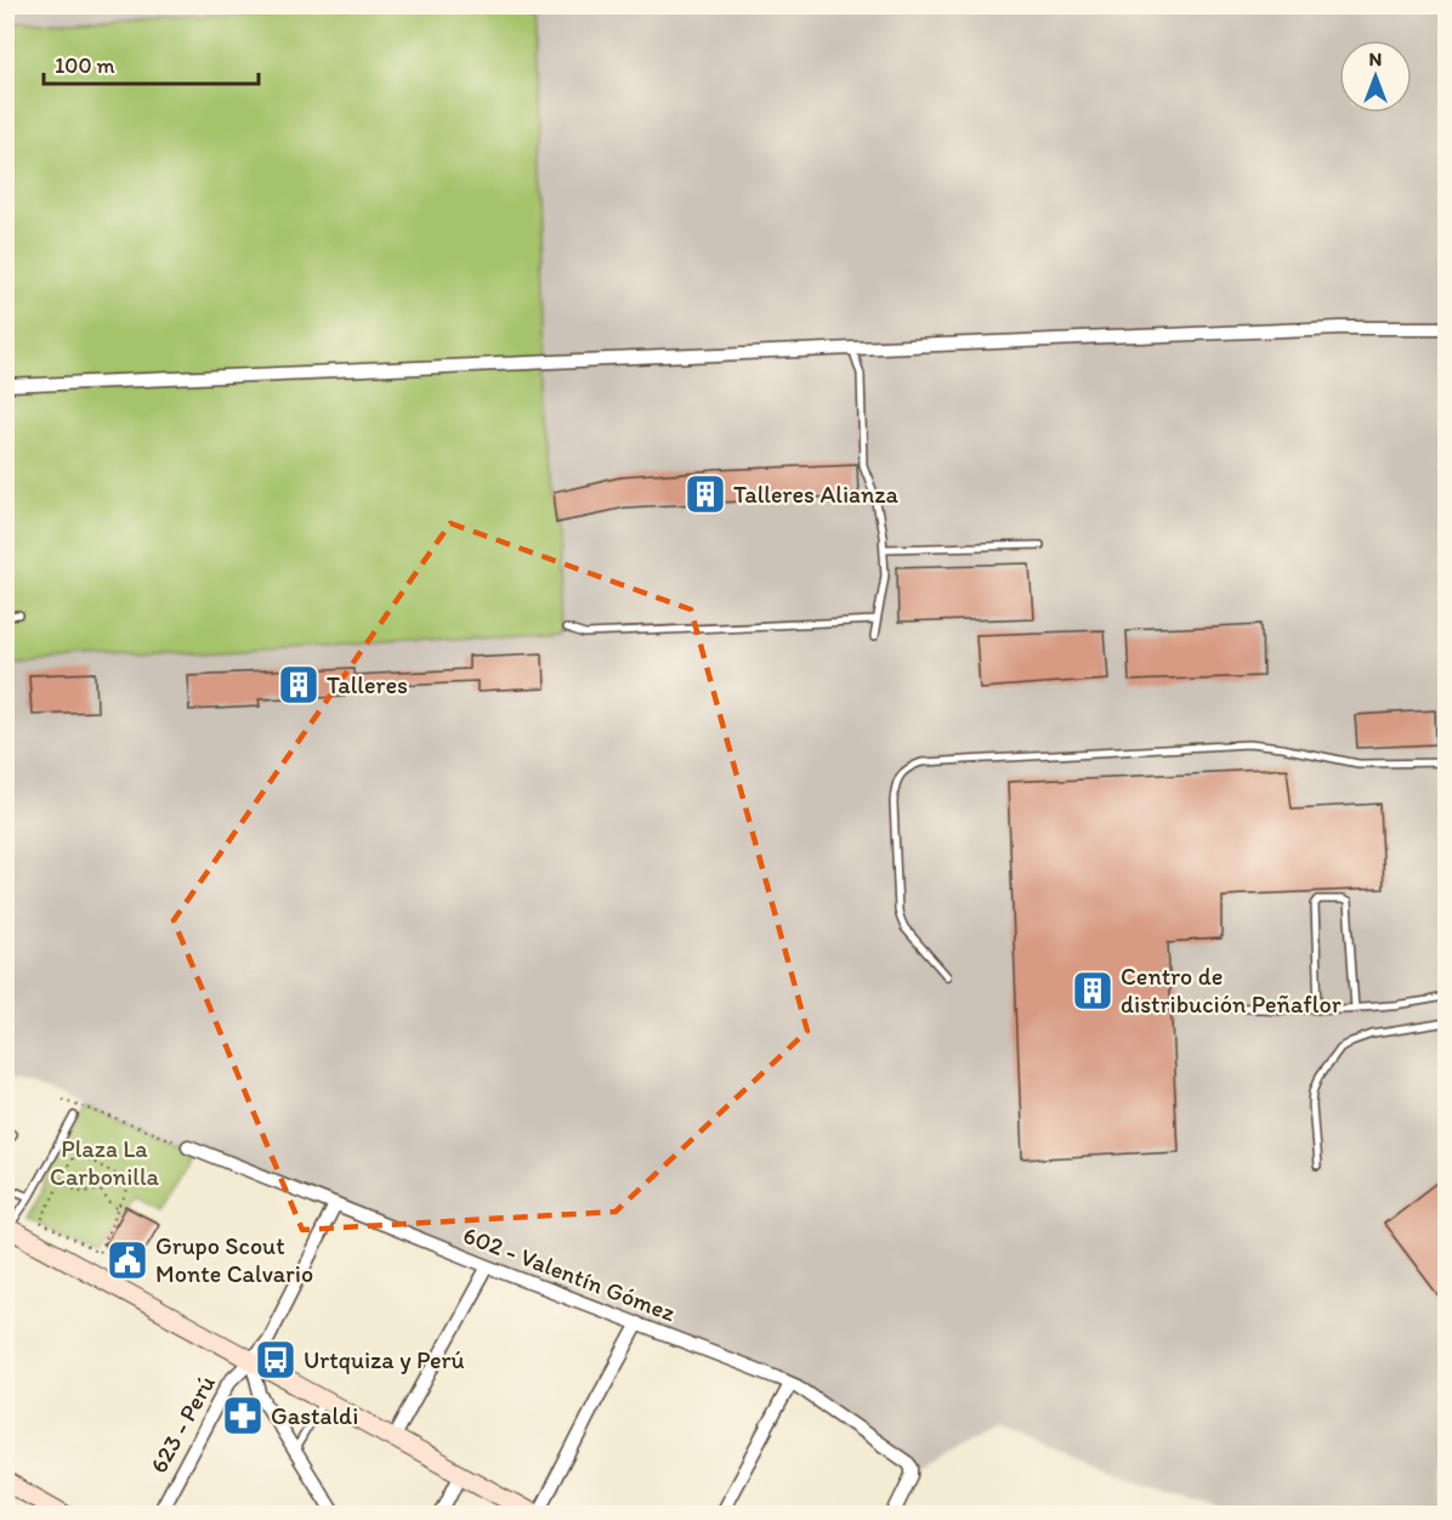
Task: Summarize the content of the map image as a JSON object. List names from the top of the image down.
{
  "streets": {
    "street": ["602 - Valentín Gómez", "623 - Perú"]
  },
  "crossings": [
    ["602 - Valentín Gómez", "623 - Perú"]
  ],
  "parks": ["Plaza La Carbonilla"],
  "places": {
    "building": ["Talleres Alianza", "Talleres", "Centro de distribución Peñaflor"],
    "public building": ["Grupo Scout Monte Calvario"],
    "bus stop": ["Urtquiza y Perú"],
    "pharmacy": ["Gastaldi"]
  },
  "scale_bar": "100 m",
  "north": "top"
}
